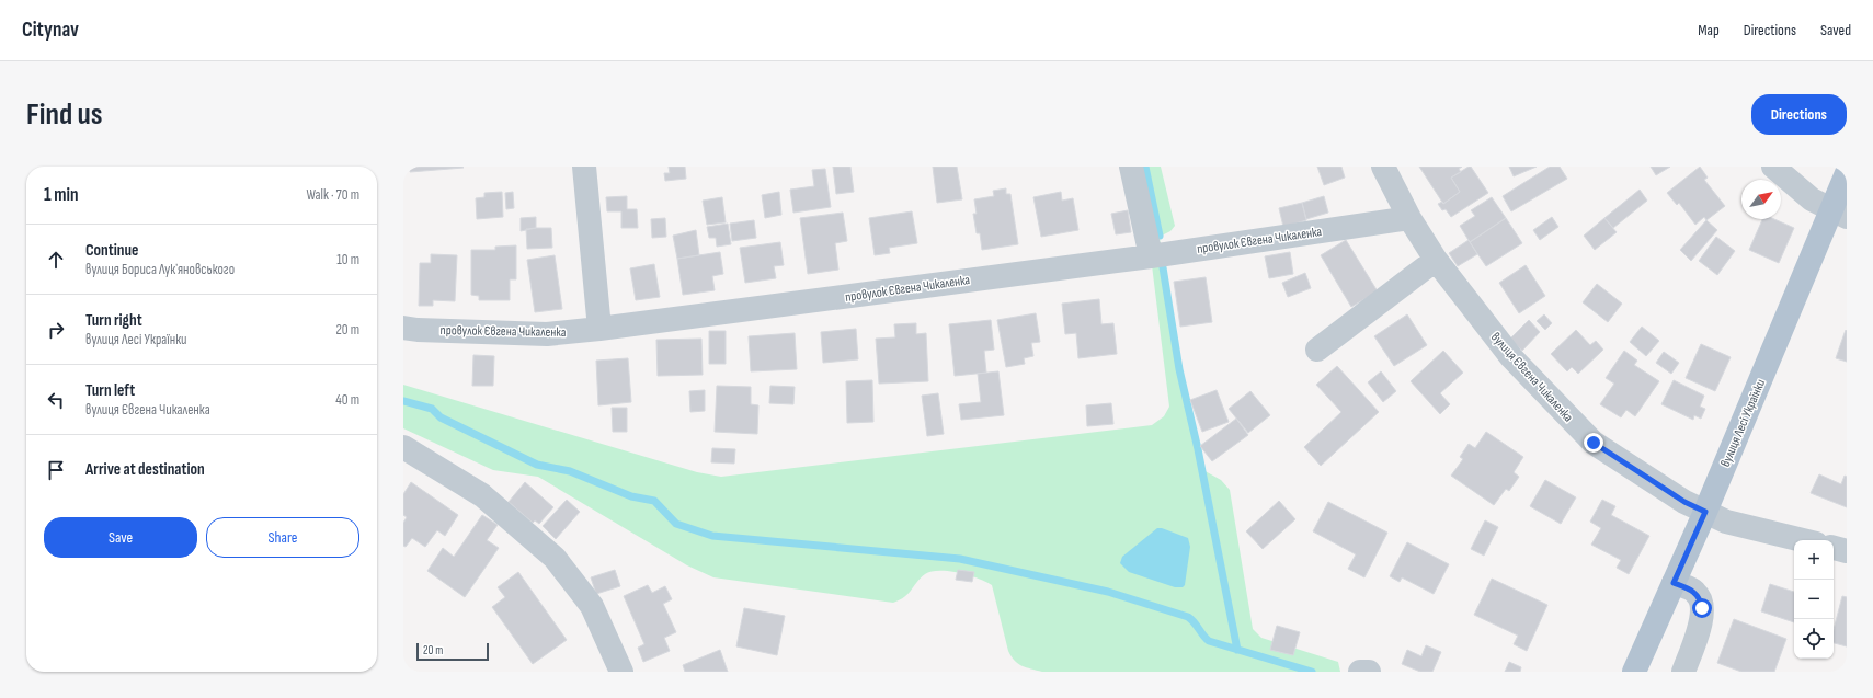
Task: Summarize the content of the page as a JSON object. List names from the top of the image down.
{
  "streets": {
    "main road": ["вулиця Лесі Українки"],
    "street": ["провулок Євгена Чикаленка", "вулиця Євгена Чикаленка"]
  },
  "crossings": [
    ["провулок Євгена Чикаленка", "вулиця Євгена Чикаленка"],
    ["вулиця Євгена Чикаленка", "вулиця Лесі Українки"]
  ],
  "scale_bar": "20 m",
  "north": "top right",
  "page": {
    "header": "Citynav",
    "nav": ["Map", "Directions", "Saved"],
    "buttons": [
      "Directions",
      ["Save", "Share"]
    ],
    "title": "Find us",
    "heading": ["1 min", "Walk · 70 m"],
    "list": [
      ["Continue", "вулиця Бориса Лукʼяновського", "10 m"],
      ["Turn right", "вулиця Лесі Українки", "20 m"],
      ["Turn left", "вулиця Євгена Чикаленка", "40 m"],
      "Arrive at destination"
    ],
    "map_buttons": ["+", "−"],
    "scale": "20 m"
  }
}
